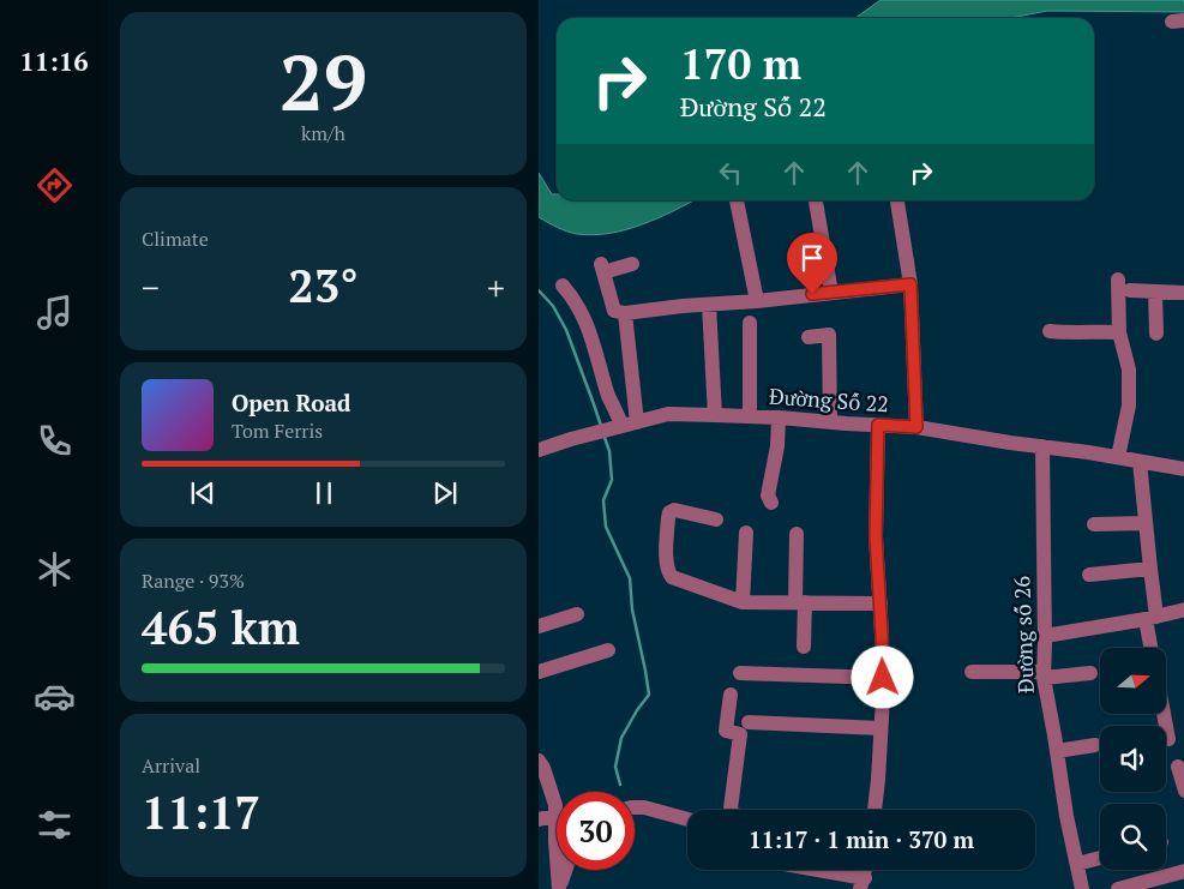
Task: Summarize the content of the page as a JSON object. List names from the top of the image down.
{
  "streets": {
    "street": ["Đường Số 22", "Đường số 26"]
  },
  "crossings": [
    ["Đường Số 22", "Đường số 26"]
  ],
  "north": "right",
  "page": {
    "tabs": "11:16",
    "tile": [
      ["29", "km/h"],
      "Climate",
      ["Range · 93%", "465 km"],
      ["Arrival", "11:17"]
    ],
    "turn": ["170 m", "Đường Số 22"],
    "heat": ["−", "23°", "+"],
    "song": ["Open Road", "Tom Ferris"],
    "limit": "30",
    "trip": "11:17 · 1 min · 370 m"
  }
}
